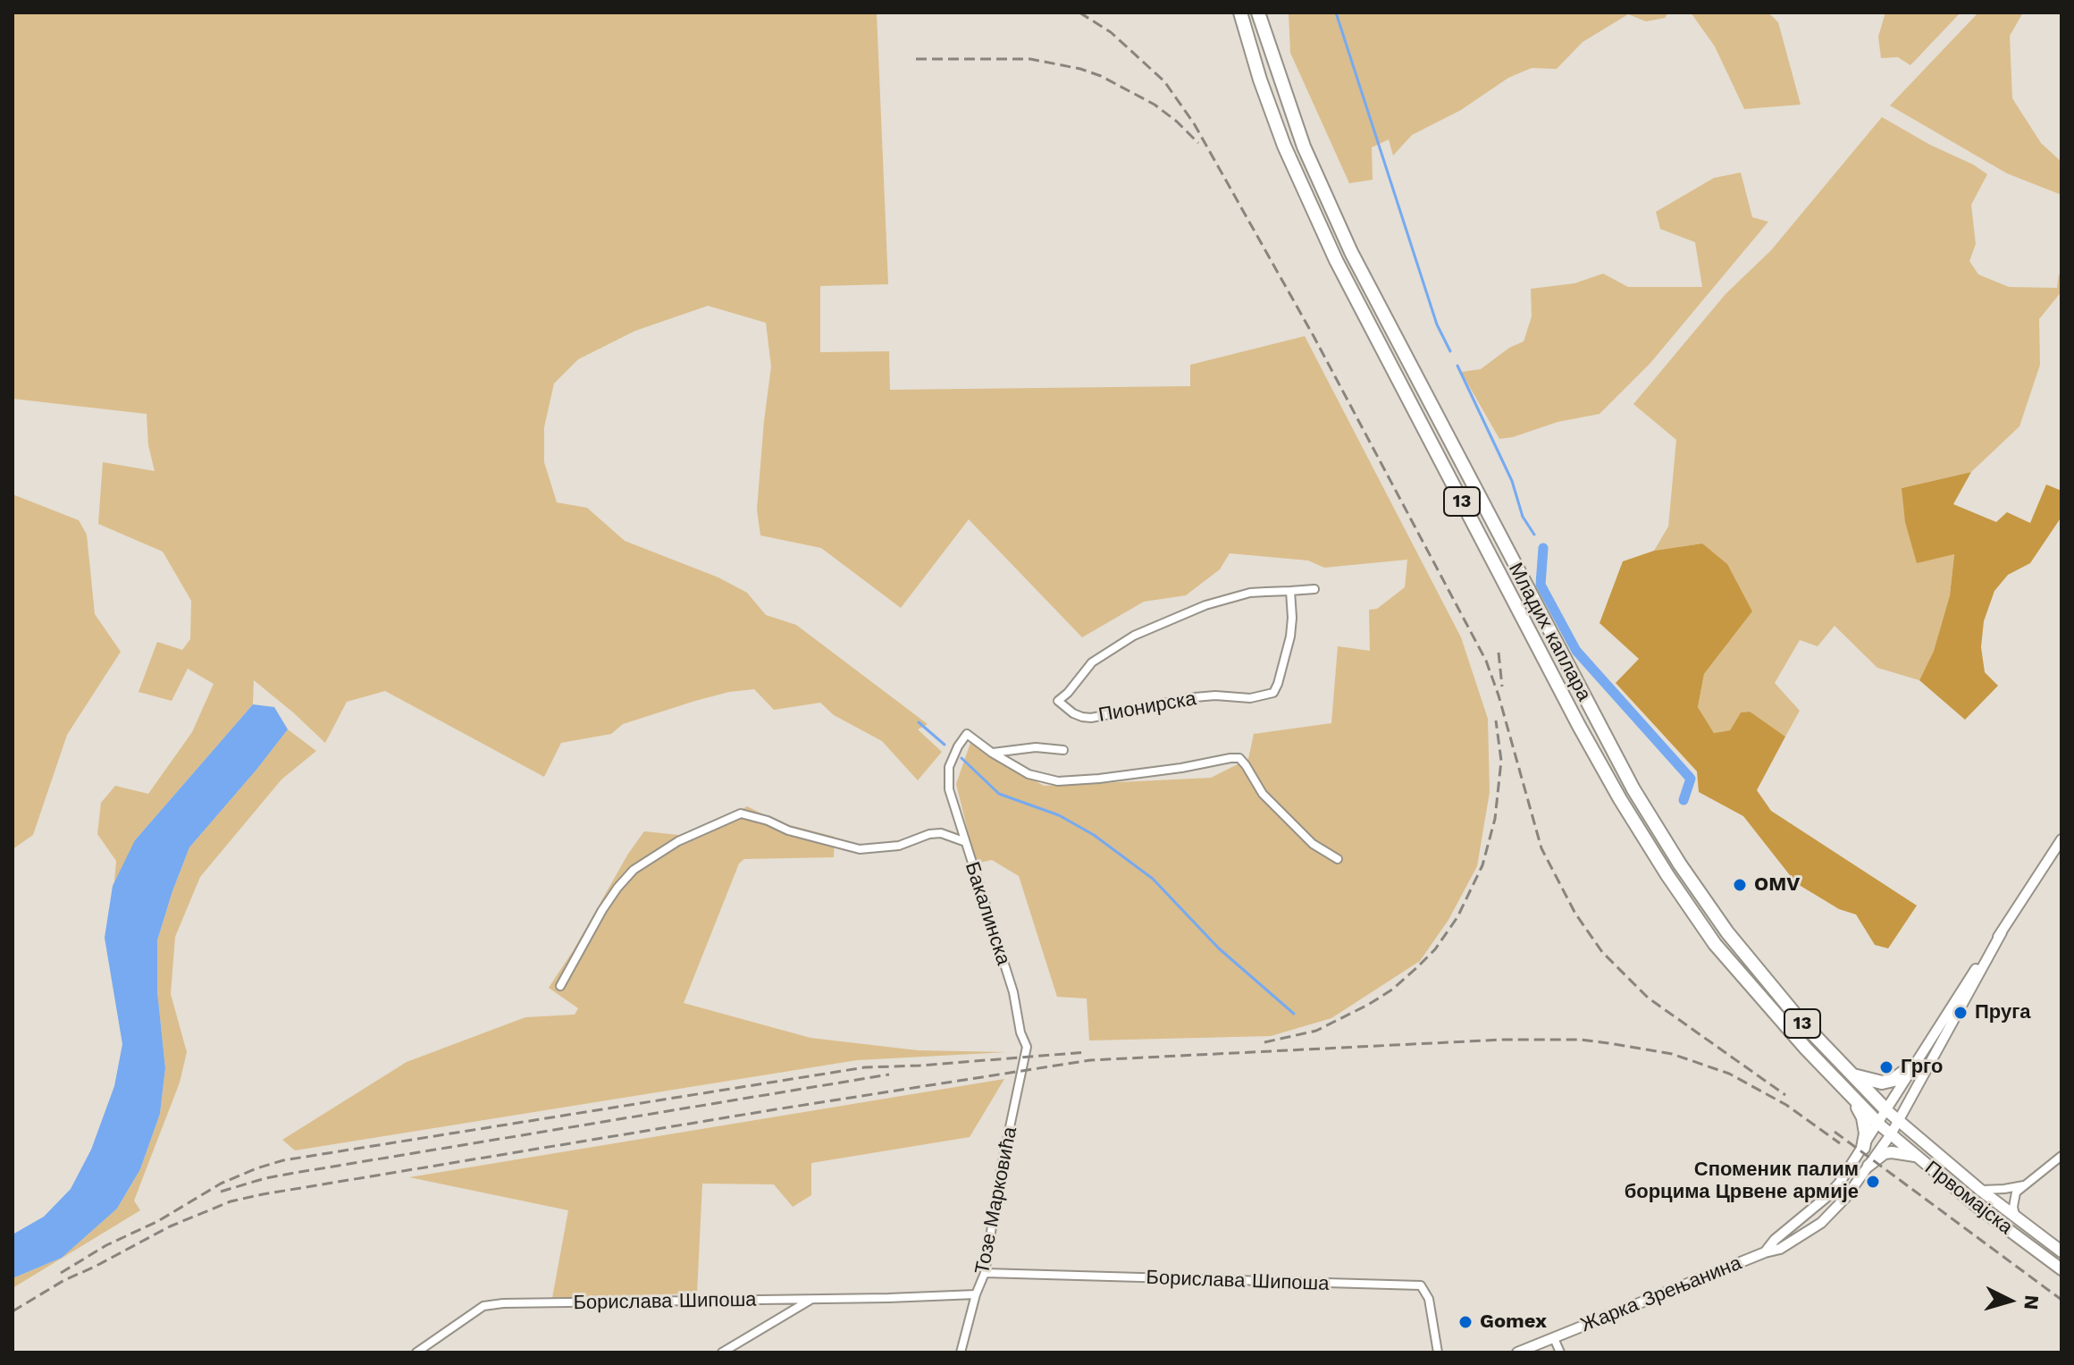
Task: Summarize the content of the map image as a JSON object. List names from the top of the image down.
{
  "streets": {
    "highway": ["13", "Младих каплара"],
    "main road": ["Првомајска"],
    "street": [
      "Пионирска",
      "Бакалинска",
      "Тозе Марковића",
      "Борислава Шипоша",
      "Жарка Зрењанина"
    ]
  },
  "crossings": [
    ["13", "Младих каплара"],
    ["13", "Првомајска"],
    ["13", "Жарка Зрењанина"],
    ["Младих каплара", "Првомајска"],
    ["Младих каплара", "Жарка Зрењанина"],
    ["Бакалинска", "Тозе Марковића"],
    ["Првомајска", "Жарка Зрењанина"],
    ["Тозе Марковића", "Борислава Шипоша"]
  ],
  "places": [
    "OMV",
    "Пруга",
    "Грго",
    "Споменик палим борцима Црвене армије",
    "Gomex"
  ],
  "north": "right"
}
